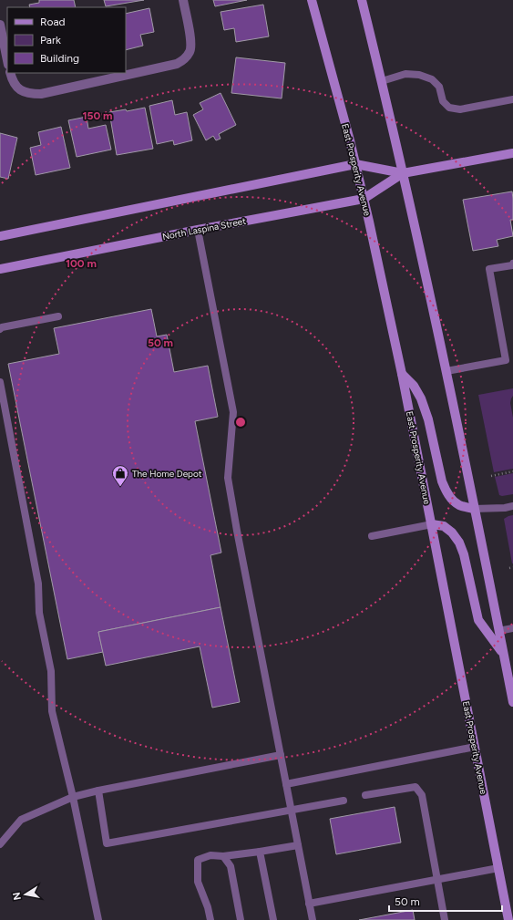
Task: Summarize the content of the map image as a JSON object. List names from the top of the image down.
{
  "streets": {
    "main road": ["East Prosperity Avenue", "North Laspina Street"]
  },
  "crossings": [
    ["East Prosperity Avenue", "North Laspina Street"]
  ],
  "places": {
    "shop": ["The Home Depot"]
  },
  "legend": ["Road", "Park", "Building"],
  "scale_bar": "50 m",
  "north": "left",
  "rings": ["150 m", "100 m", "50 m"]
}
